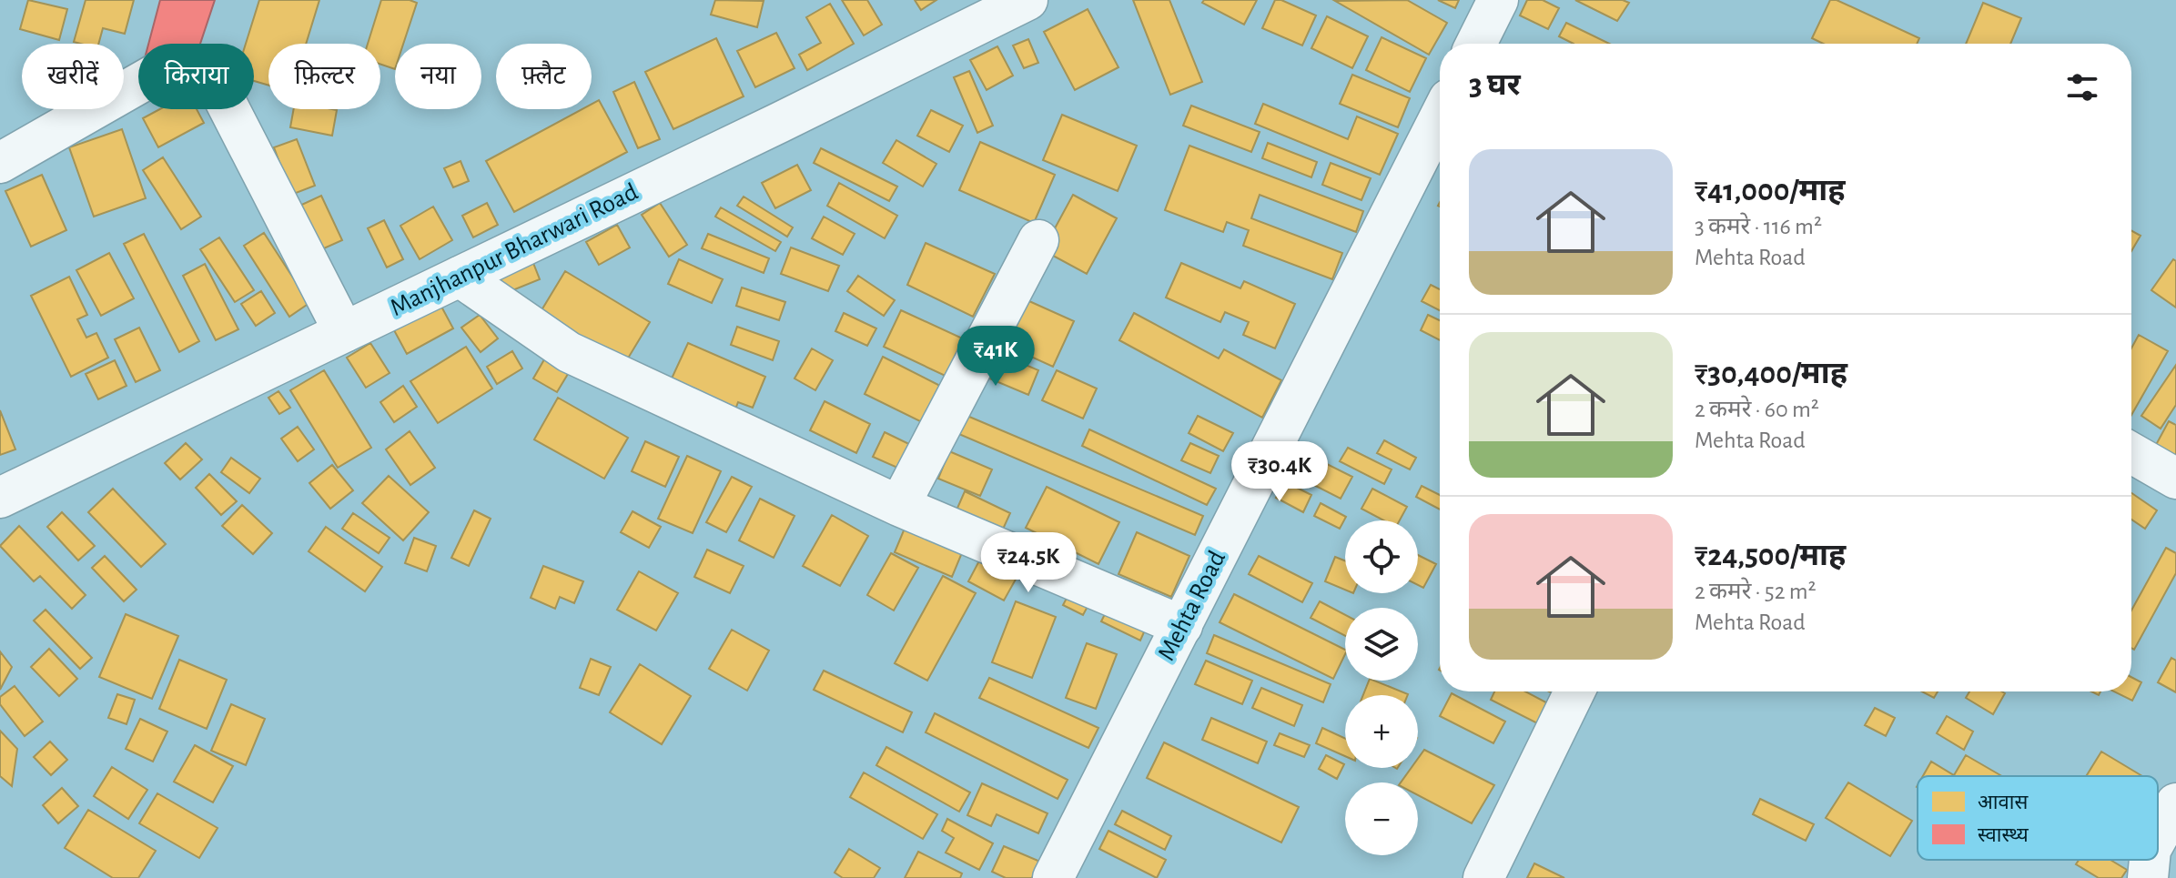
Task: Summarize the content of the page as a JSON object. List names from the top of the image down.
{
  "streets": {
    "street": ["Manjhanpur Bharwari Road", "Mehta Road"]
  },
  "legend": ["आवास", "स्वास्थ्य"],
  "page": {
    "chip": [
      "खरीदें",
      "किराया",
      "फ़िल्टर",
      "नया",
      "फ़्लैट"
    ],
    "heading": "3 घर",
    "list": [
      {
        "name": "₹41,000/माह",
        "note": "3 कमरे · 116 m² · Mehta Road"
      },
      {
        "name": "₹30,400/माह",
        "note": "2 कमरे · 60 m² · Mehta Road"
      },
      {
        "name": "₹24,500/माह",
        "note": "2 कमरे · 52 m² · Mehta Road"
      }
    ],
    "price": ["₹41K", "₹30.4K", "₹24.5K"],
    "map_buttons": ["+", "−"]
  }
}
